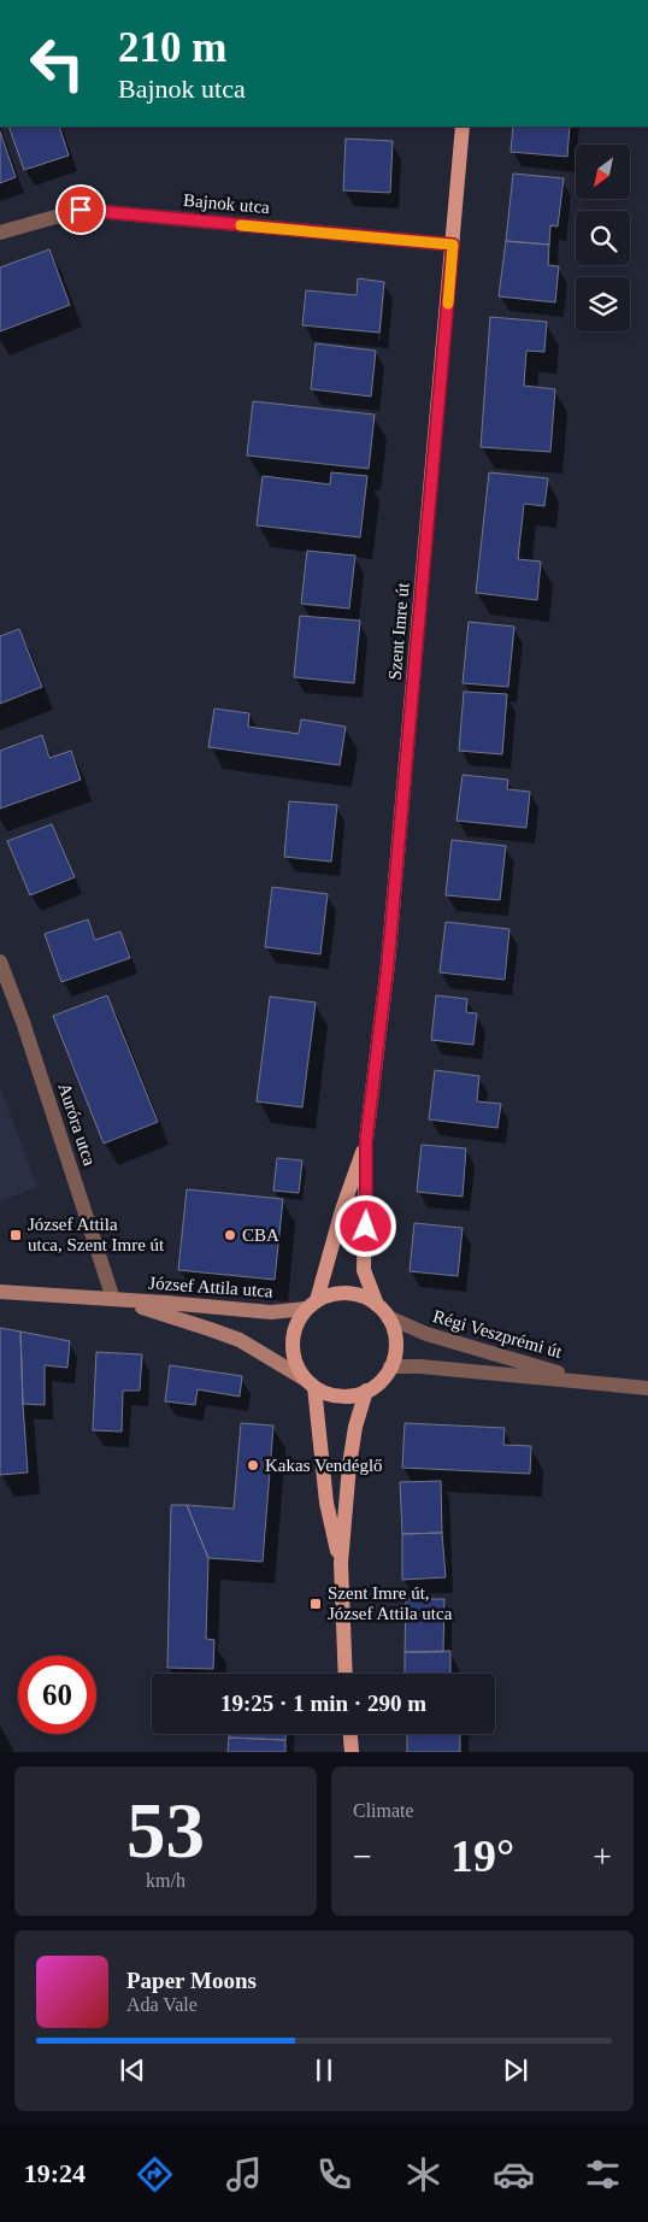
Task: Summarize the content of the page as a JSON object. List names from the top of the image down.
{
  "streets": {
    "main road": ["Szent Imre út"],
    "street": [
      "Bajnok utca",
      "Auróra utca",
      "József Attila utca",
      "Régi Veszprémi út"
    ]
  },
  "crossings": [
    ["Bajnok utca", "Szent Imre út"],
    ["Szent Imre út", "József Attila utca"],
    ["Szent Imre út", "Régi Veszprémi út"],
    ["Auróra utca", "József Attila utca"],
    ["József Attila utca", "Régi Veszprémi út"]
  ],
  "places": {
    "transit": ["József Attila utca, Szent Imre út", "Szent Imre út, József Attila utca"],
    "other": ["CBA", "Kakas Vendéglő"]
  },
  "north": "bottom left",
  "page": {
    "turn": ["210 m", "Bajnok utca"],
    "limit": "60",
    "trip": "19:25 · 1 min · 290 m",
    "tile": [
      ["53", "km/h"],
      "Climate"
    ],
    "heat": ["−", "19°", "+"],
    "song": ["Paper Moons", "Ada Vale"],
    "tabs": "19:24"
  }
}
